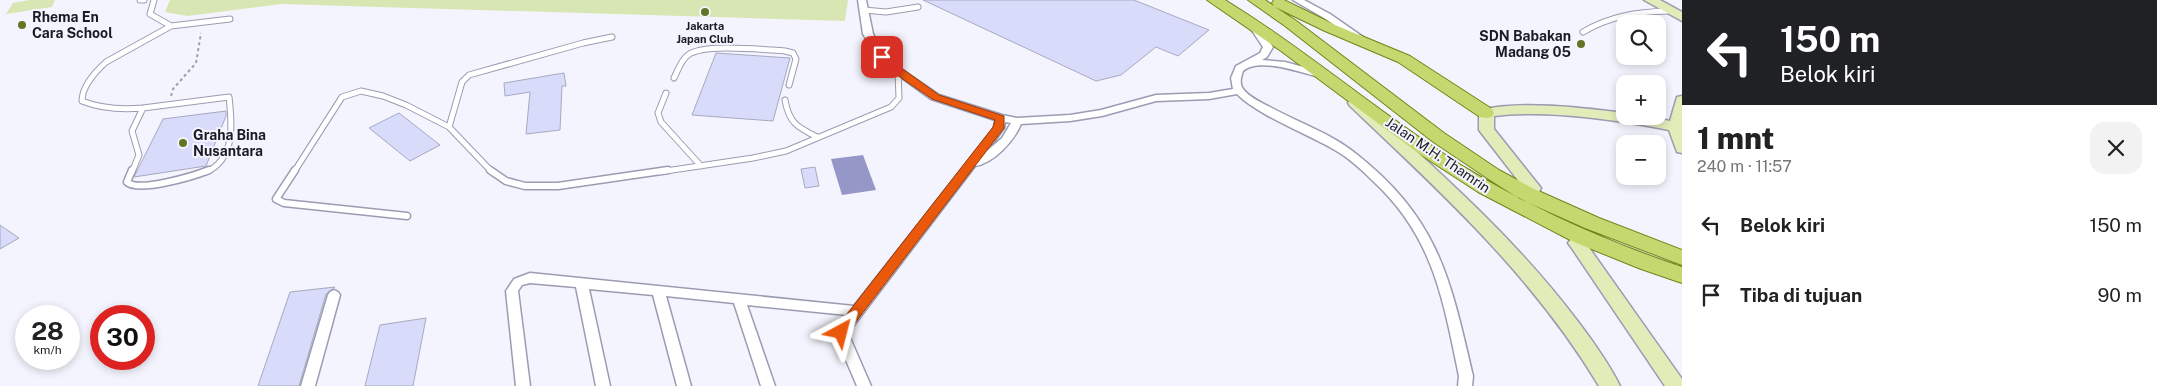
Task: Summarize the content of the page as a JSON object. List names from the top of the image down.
{
  "streets": {
    "main road": ["Jalan M.H. Thamrin"]
  },
  "places": [
    "Jakarta Japan Club",
    "Rhema En Cara School",
    "SDN Babakan Madang 05",
    "Graha Bina Nusantara"
  ],
  "page": {
    "turn": ["150 m", "Belok kiri"],
    "map_buttons": ["+", "−"],
    "heading": ["1 mnt", "240 m · 11:57"],
    "list": [
      {
        "name": "Belok kiri",
        "value": "150 m"
      },
      {
        "name": "Tiba di tujuan",
        "value": "90 m"
      }
    ],
    "speed": "28 km/h",
    "limit": "30"
  }
}
